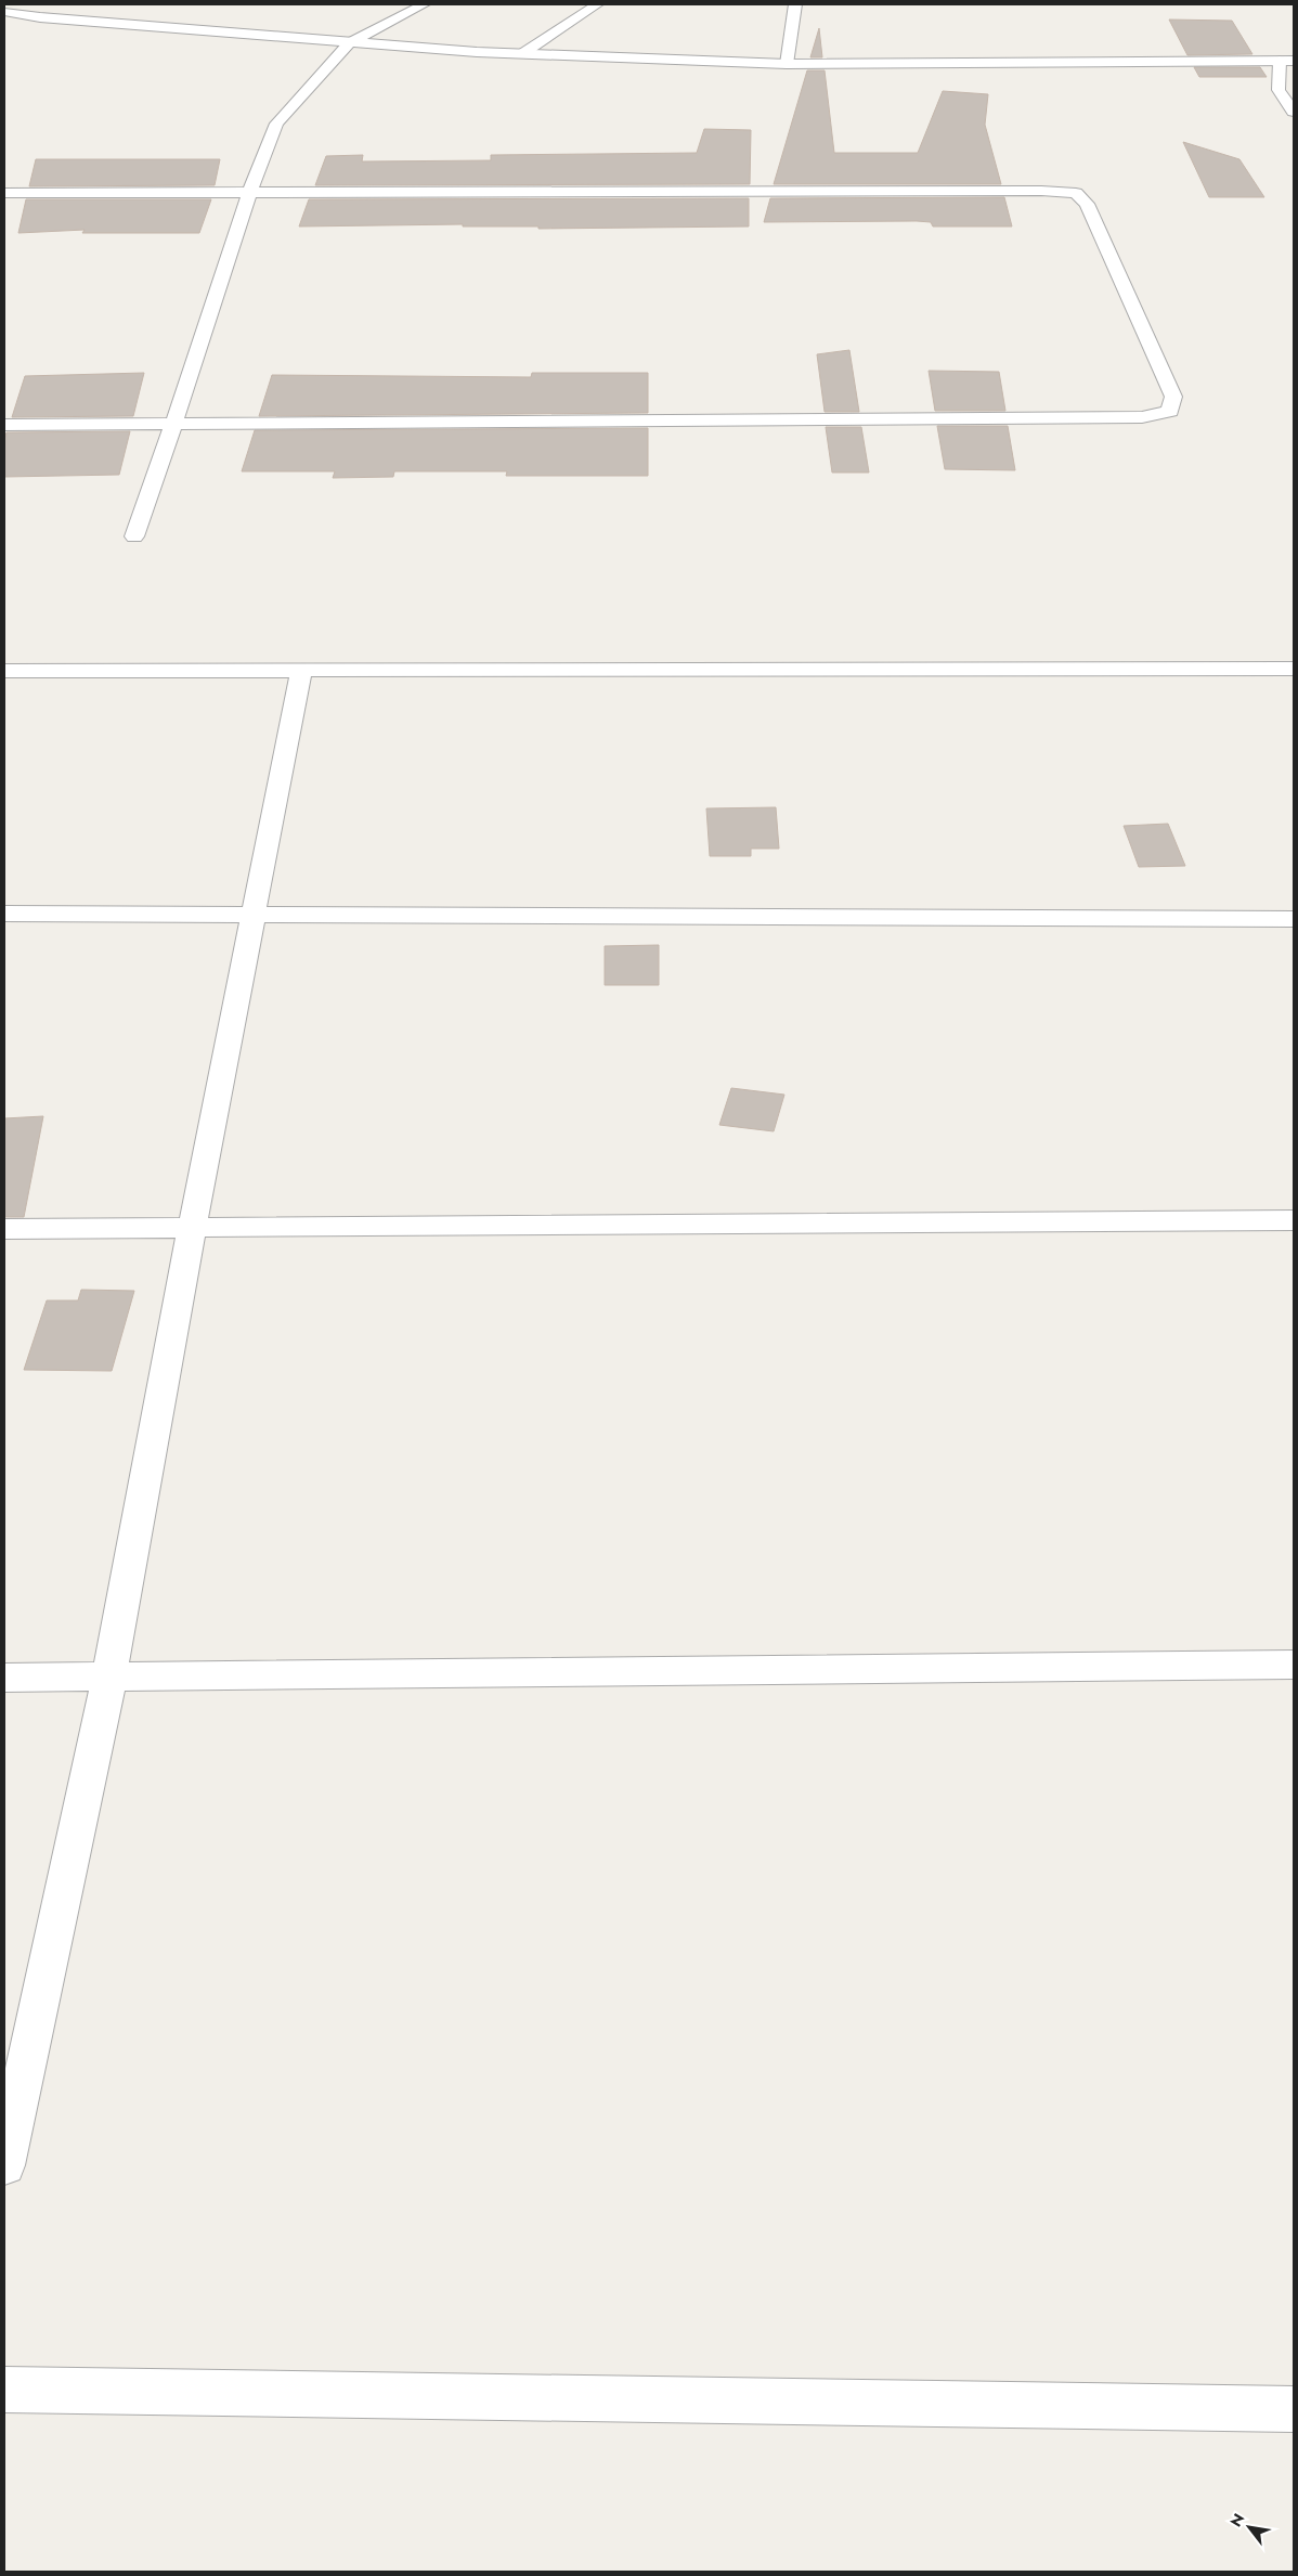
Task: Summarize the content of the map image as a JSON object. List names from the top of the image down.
{
  "north": "top left"
}
